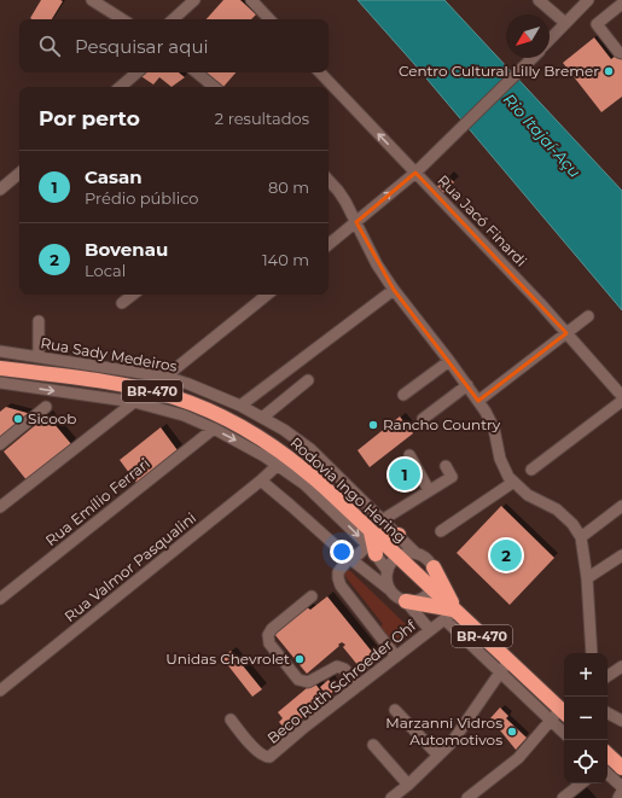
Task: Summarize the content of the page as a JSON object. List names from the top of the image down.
{
  "streets": {
    "highway": ["BR-470", "Rodovia Ingo Hering"],
    "street": [
      "Rua Jacó Finardi",
      "Rua Sady Medeiros",
      "Rua Emílio Ferrari",
      "Rua Valmor Pasqualini",
      "Beco Ruth Schroeder Ohf"
    ]
  },
  "crossings": [
    ["Rodovia Ingo Hering", "Beco Ruth Schroeder Ohf"]
  ],
  "water": ["Rio Itajaí-Açu"],
  "places": [
    "Centro Cultural Lilly Bremer",
    "Sicoob",
    "Rancho Country",
    "Unidas Chevrolet",
    "Marzanni Vidros Automotivos"
  ],
  "north": "bottom left",
  "page": {
    "search": "Pesquisar aqui",
    "heading": ["Por perto", "2 resultados"],
    "list": [
      {
        "mark": "1",
        "name": "Casan",
        "note": "Prédio público",
        "value": "80 m"
      },
      {
        "mark": "2",
        "name": "Bovenau",
        "note": "Local",
        "value": "140 m"
      }
    ],
    "pins": ["1", "2"],
    "map_buttons": ["+", "−"]
  }
}
